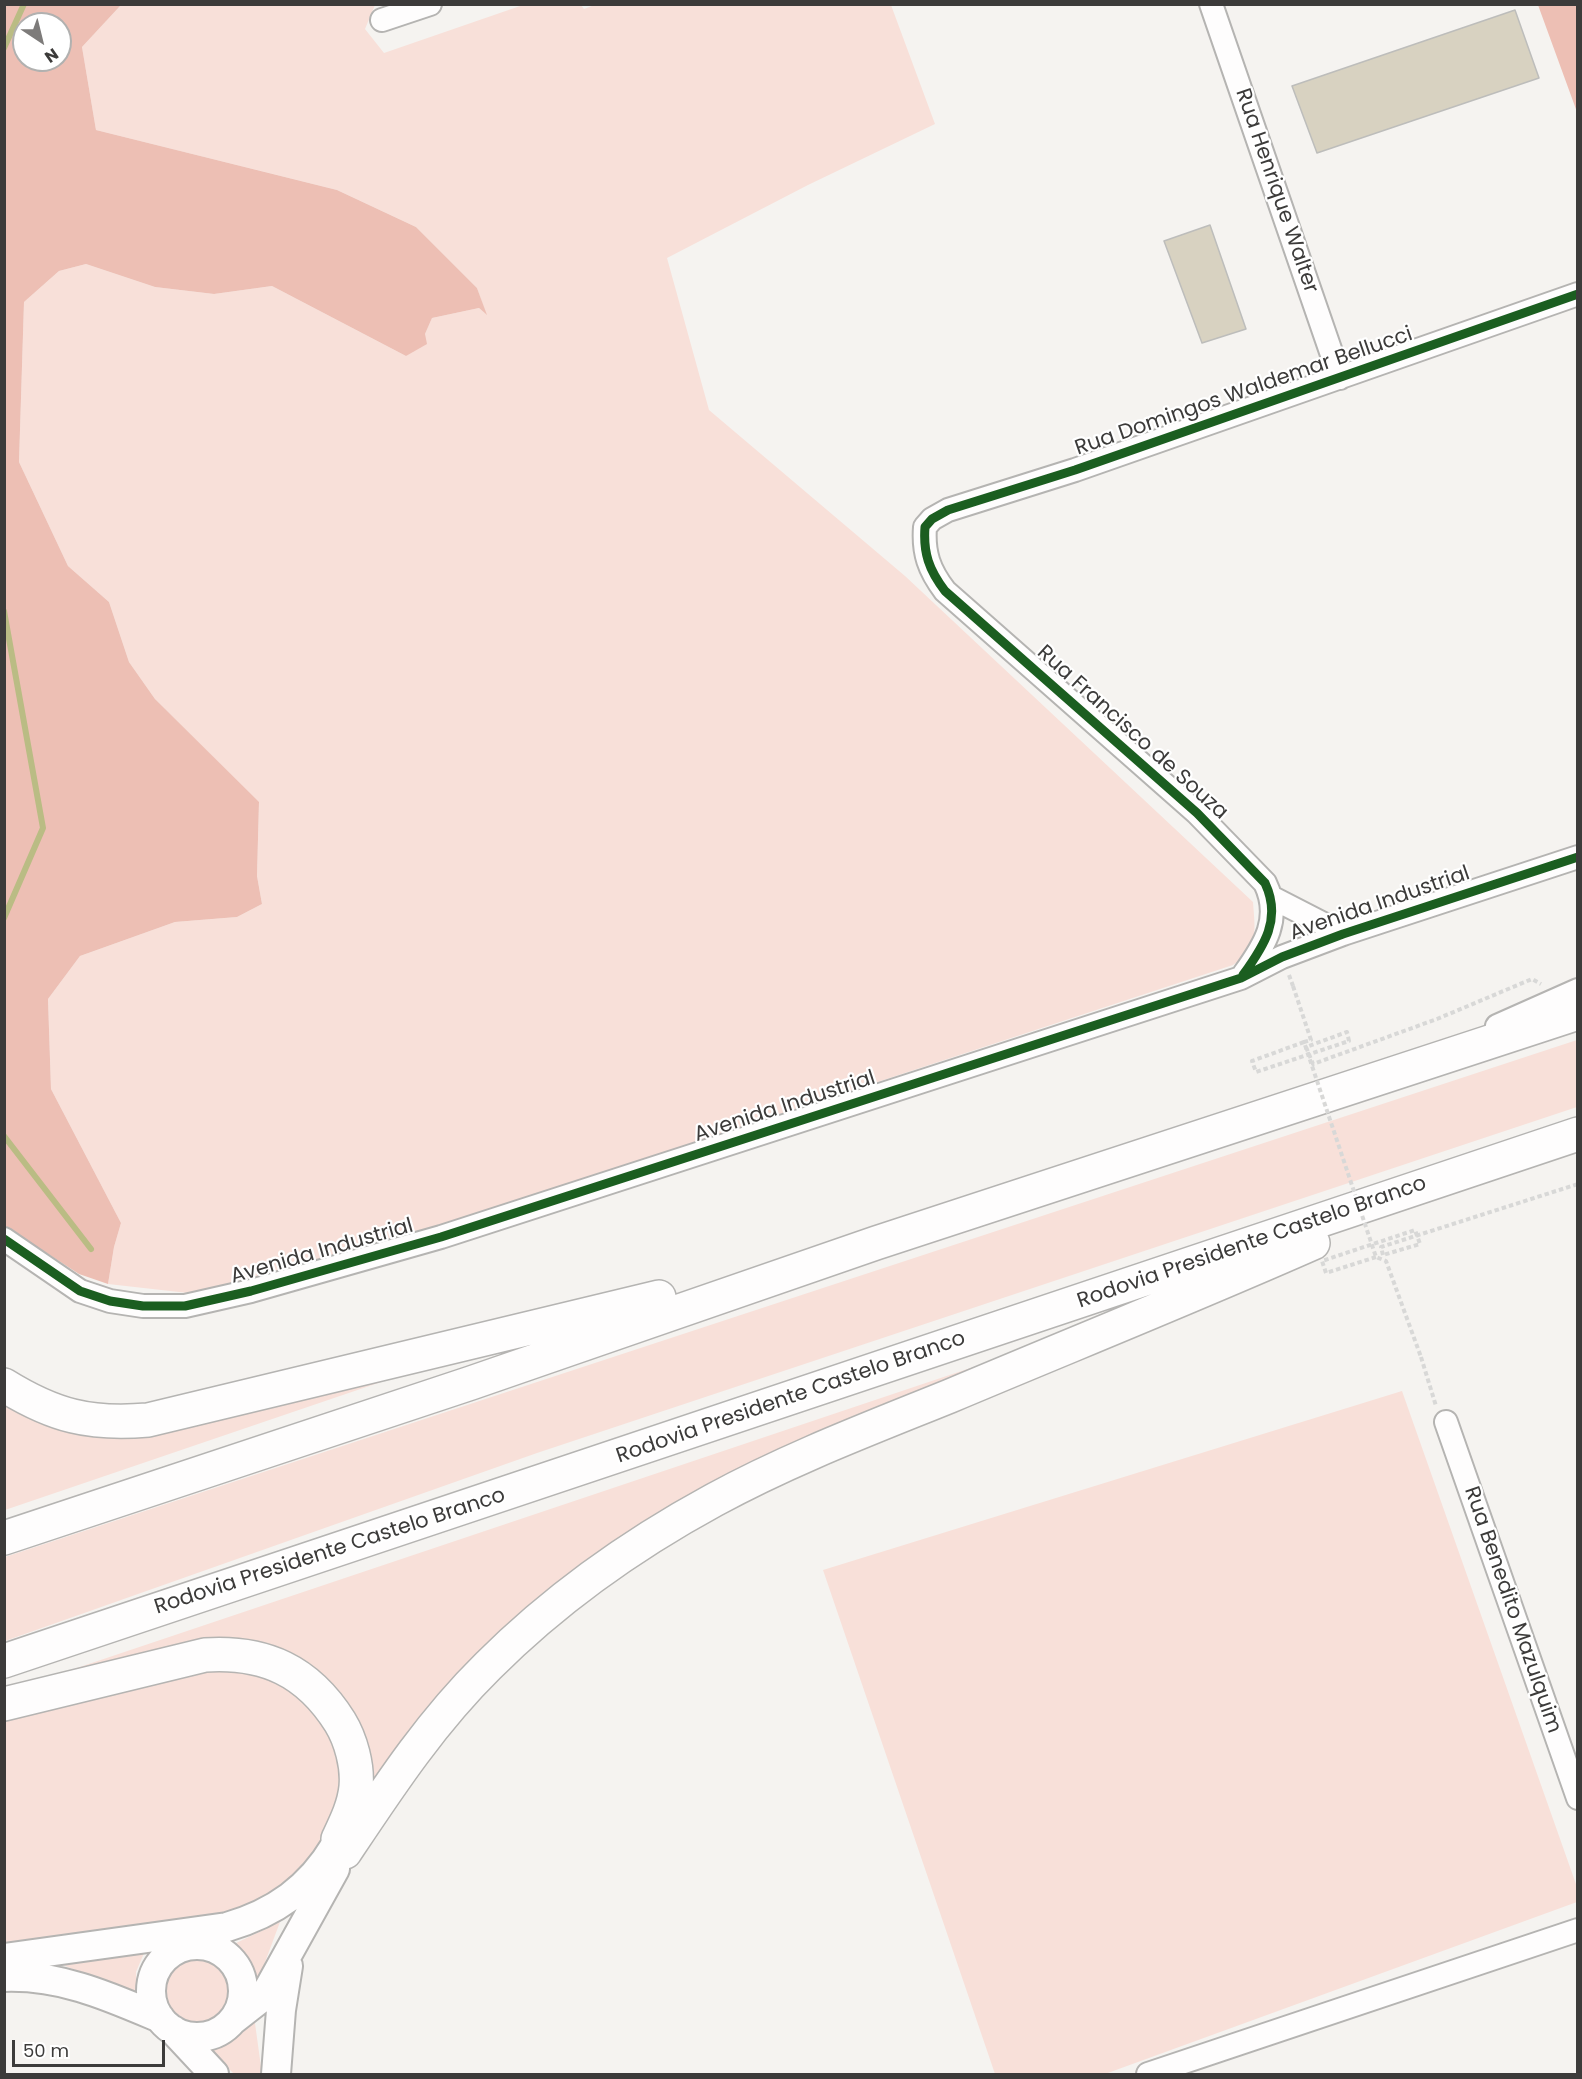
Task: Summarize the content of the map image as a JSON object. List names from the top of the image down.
{
  "streets": {
    "highway": ["Rodovia Presidente Castelo Branco"],
    "street": [
      "Rua Henrique Walter",
      "Rua Domingos Waldemar Bellucci",
      "Rua Francisco de Souza",
      "Avenida Industrial",
      "Rua Benedito Mazulquim"
    ]
  },
  "crossings": [
    ["Rua Henrique Walter", "Rua Domingos Waldemar Bellucci"],
    ["Rua Domingos Waldemar Bellucci", "Rua Francisco de Souza"]
  ],
  "scale_bar": "50 m",
  "north": "bottom right"
}
